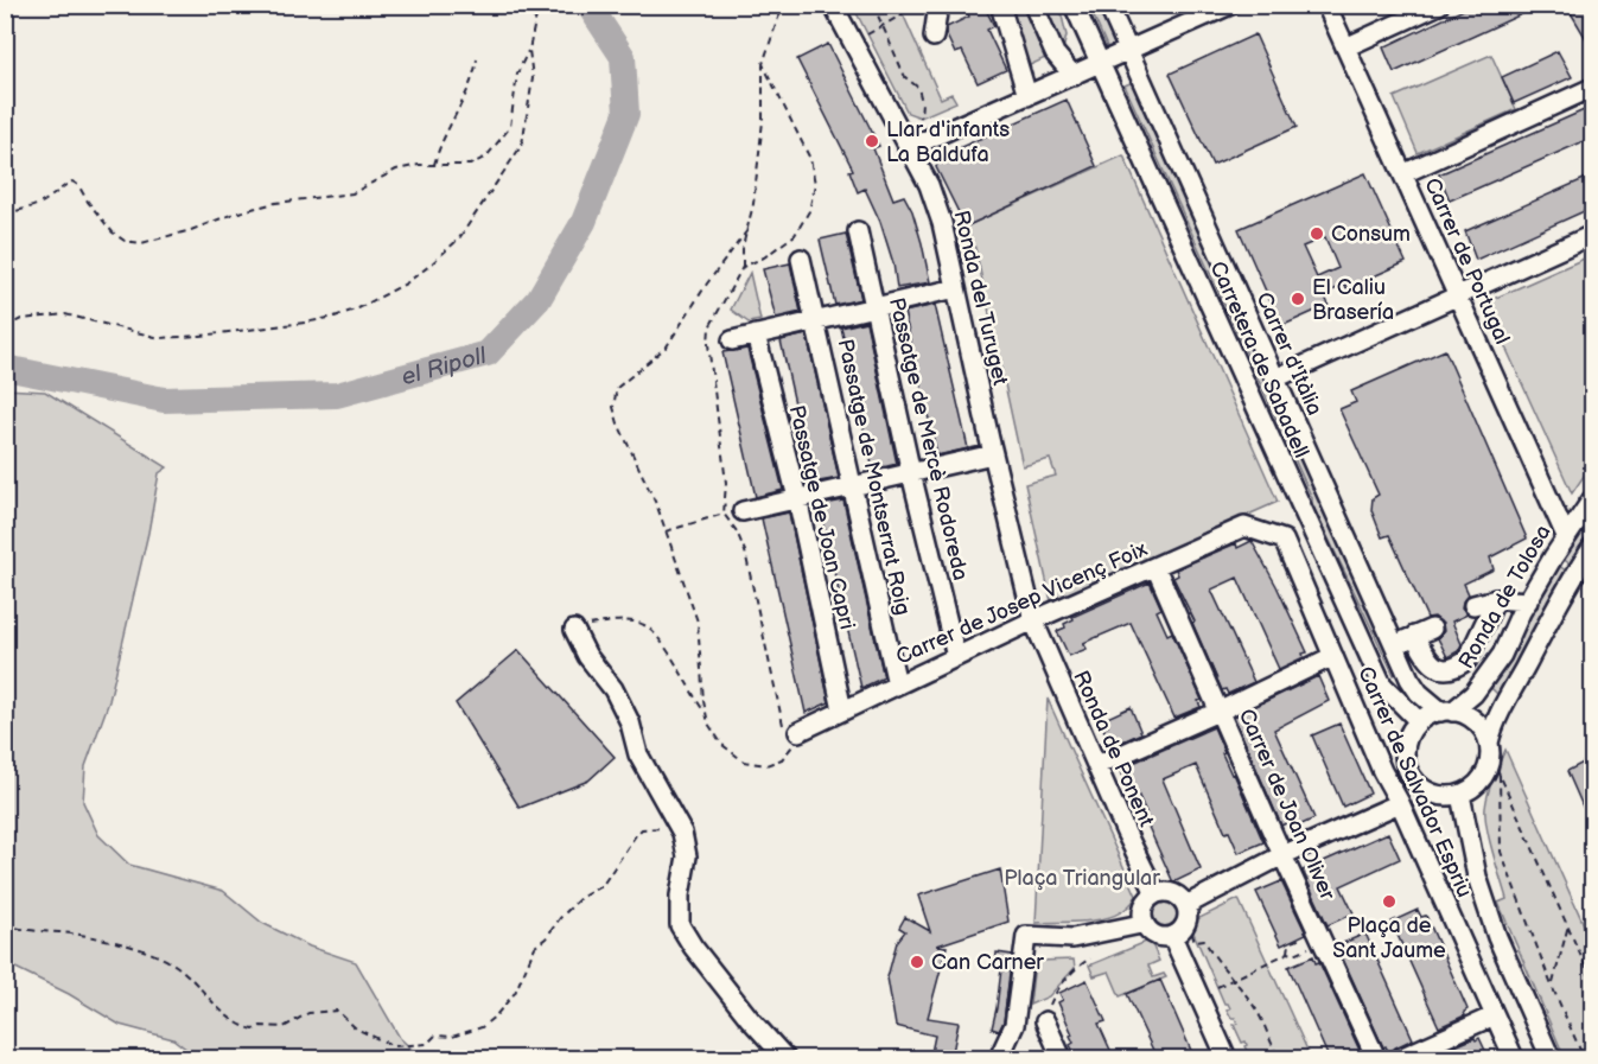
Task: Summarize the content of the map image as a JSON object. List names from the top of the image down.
{
  "streets": {
    "street": [
      "Carrer de Portugal",
      "Ronda del Turuget",
      "Carrer d'Itàlia",
      "Carretera de Sabadell",
      "Passatge de Mercè Rodoreda",
      "Passatge de Montserrat Roig",
      "Passatge de Joan Capri",
      "Ronda de Tolosa",
      "Carrer de Josep Vicenç Foix",
      "Ronda de Ponent",
      "Carrer de Salvador Espriu",
      "Carrer de Joan Oliver"
    ]
  },
  "crossings": [
    ["Carrer de Portugal", "Ronda de Tolosa"],
    ["Ronda del Turuget", "Carrer de Josep Vicenç Foix"],
    ["Ronda del Turuget", "Ronda de Ponent"],
    ["Carrer d'Itàlia", "Carretera de Sabadell"],
    ["Carrer d'Itàlia", "Ronda de Tolosa"],
    ["Carretera de Sabadell", "Ronda de Tolosa"],
    ["Passatge de Mercè Rodoreda", "Carrer de Josep Vicenç Foix"],
    ["Passatge de Montserrat Roig", "Carrer de Josep Vicenç Foix"],
    ["Passatge de Joan Capri", "Carrer de Josep Vicenç Foix"],
    ["Carrer de Josep Vicenç Foix", "Ronda de Ponent"],
    ["Carrer de Josep Vicenç Foix", "Carrer de Salvador Espriu"],
    ["Carrer de Josep Vicenç Foix", "Carrer de Joan Oliver"]
  ],
  "water": ["el Ripoll"],
  "parks": ["Plaça Triangular"],
  "places": [
    "Llar d'infants La Baldufa",
    "Consum",
    "El Caliu Brasería",
    "Plaça de Sant Jaume",
    "Can Carner"
  ]
}
